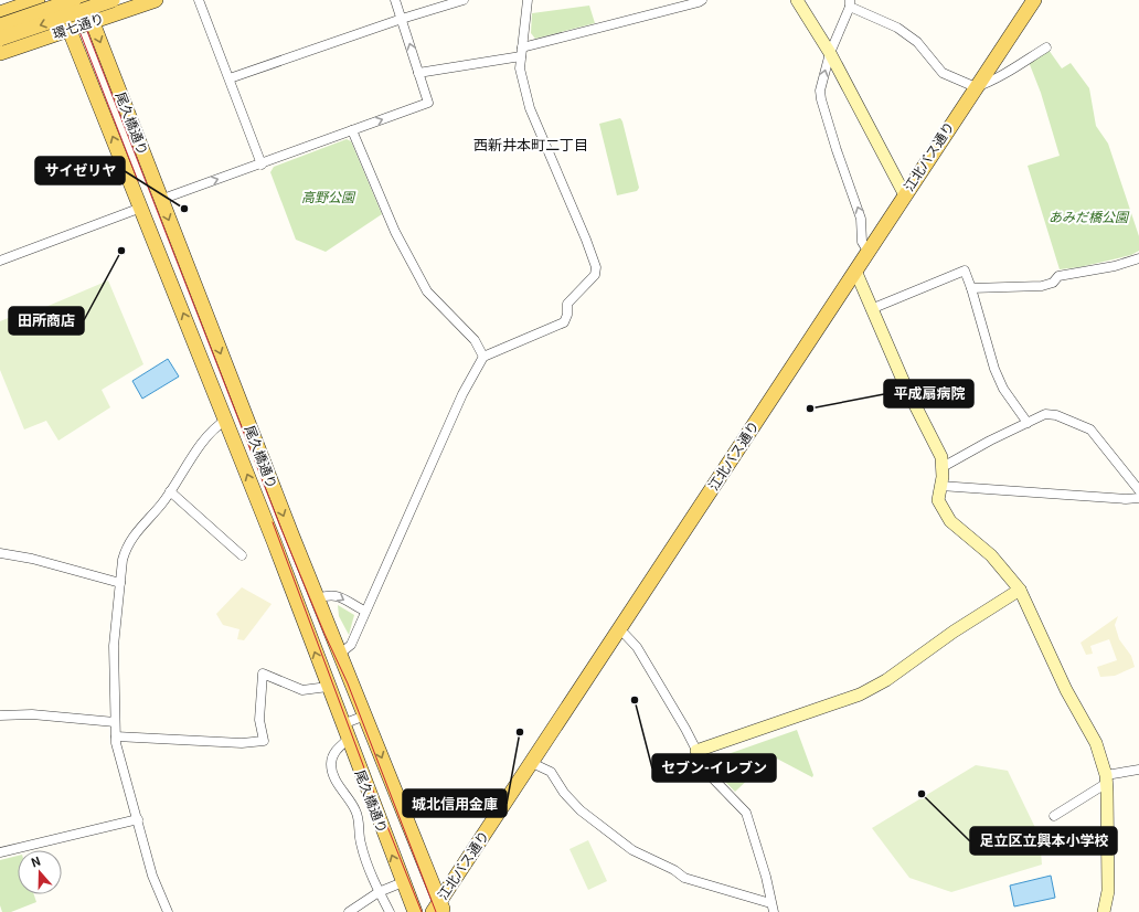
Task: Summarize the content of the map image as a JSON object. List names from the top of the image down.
{
  "streets": {
    "main road": ["環七通り", "尾久橋通り", "江北バス通り"]
  },
  "crossings": [
    ["環七通り", "尾久橋通り"],
    ["尾久橋通り", "江北バス通り"]
  ],
  "districts": ["西新井本町二丁目"],
  "parks": ["高野公園", "あみだ橋公園"],
  "places": [
    "サイゼリヤ",
    "田所商店",
    "平成扇病院",
    "セブン-イレブン",
    "城北信用金庫",
    "足立区立興本小学校"
  ],
  "north": "top"
}
